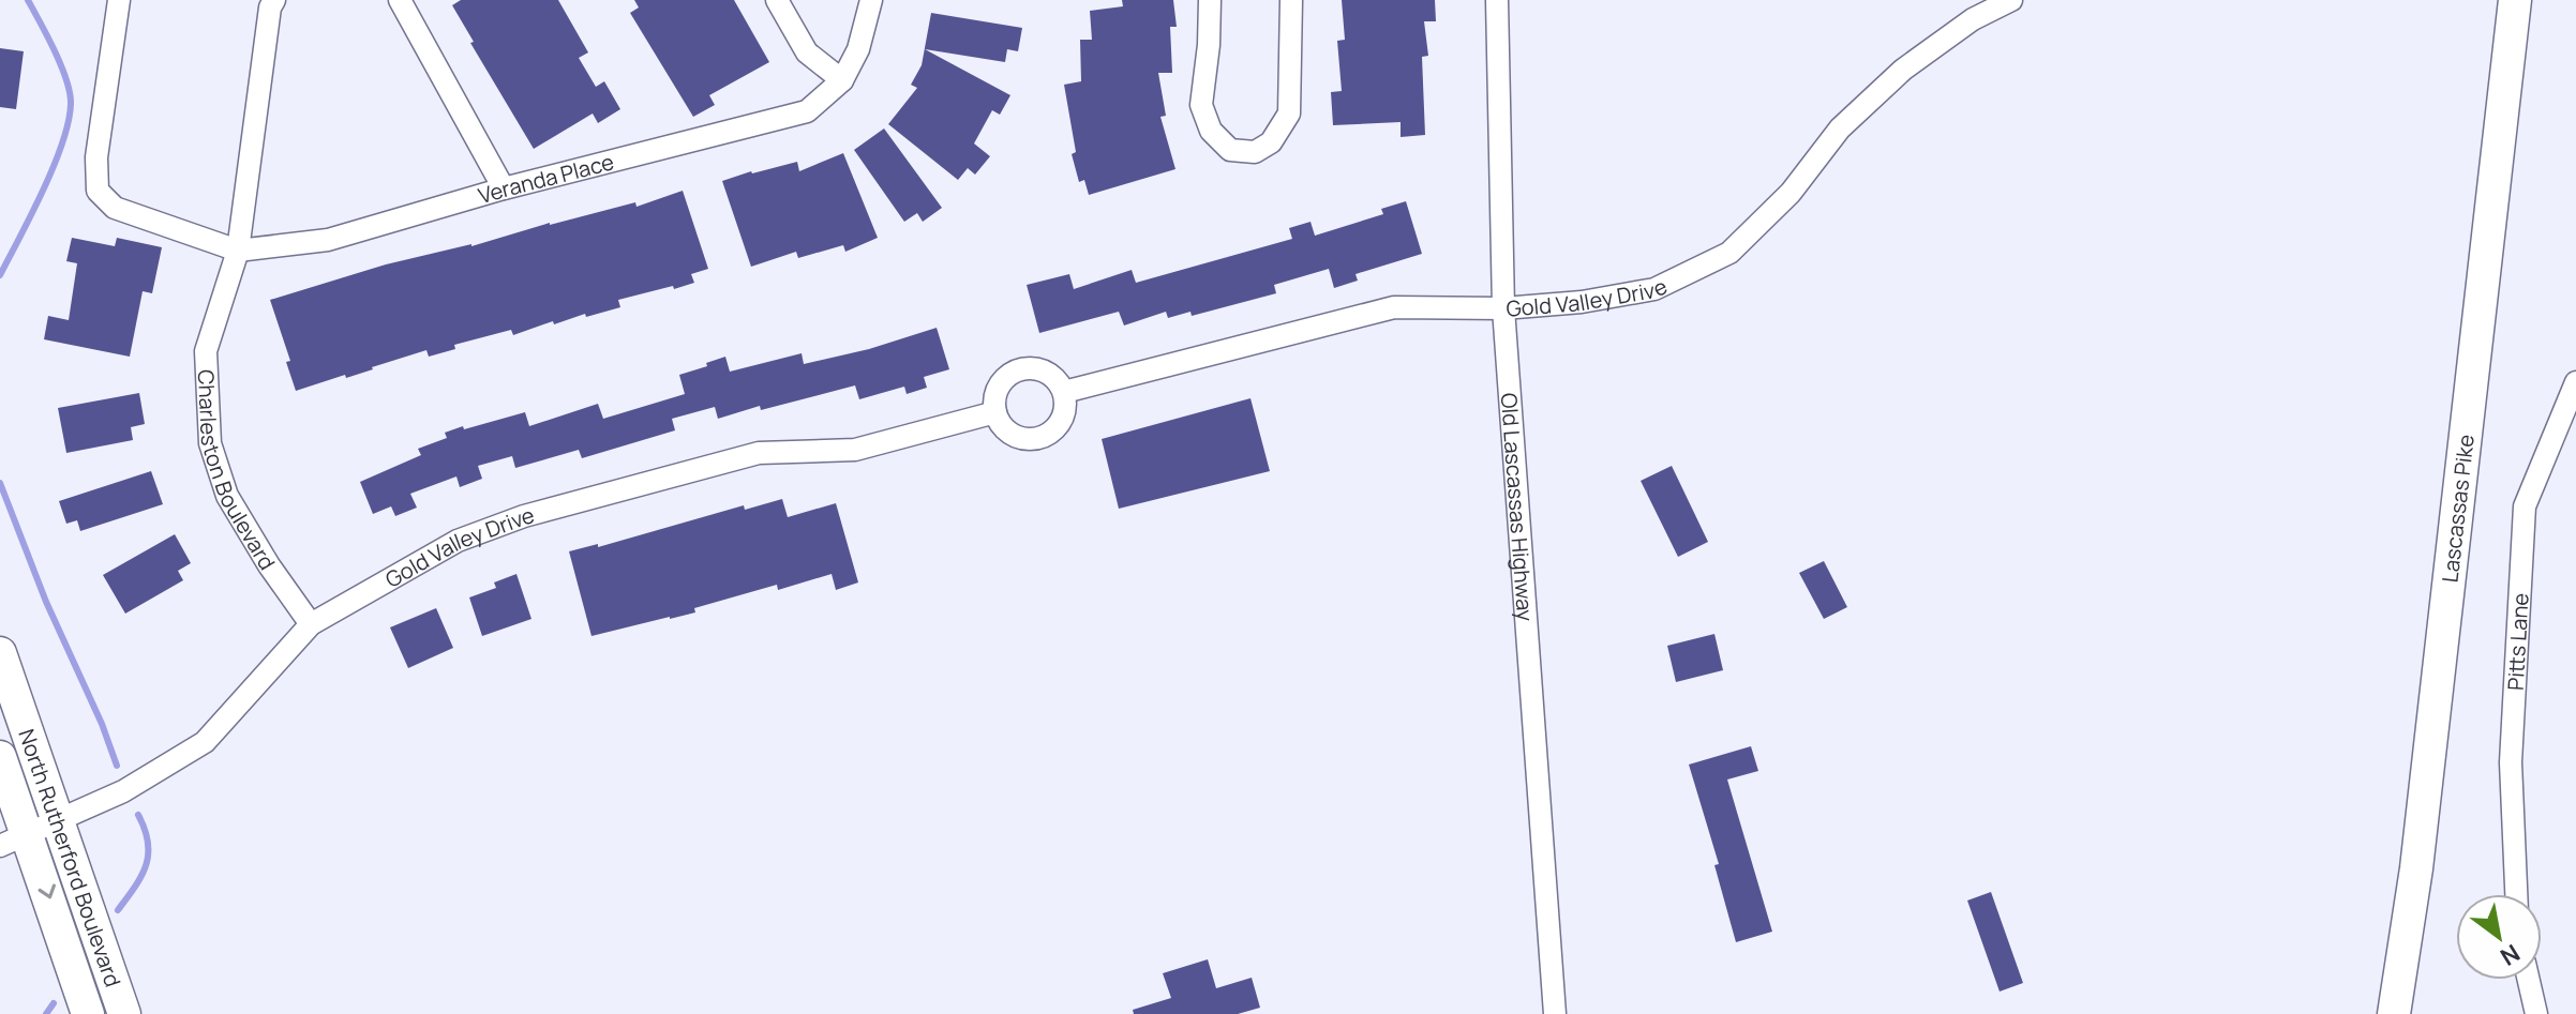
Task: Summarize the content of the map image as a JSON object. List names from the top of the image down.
{
  "streets": {
    "main road": ["Lascassas Pike", "North Rutherford Boulevard"],
    "street": [
      "Veranda Place",
      "Gold Valley Drive",
      "Charleston Boulevard",
      "Old Lascassas Highway",
      "Pitts Lane"
    ]
  },
  "crossings": [
    ["Veranda Place", "Charleston Boulevard"],
    ["Gold Valley Drive", "Charleston Boulevard"],
    ["Gold Valley Drive", "Old Lascassas Highway"],
    ["Gold Valley Drive", "North Rutherford Boulevard"]
  ],
  "north": "bottom right"
}
